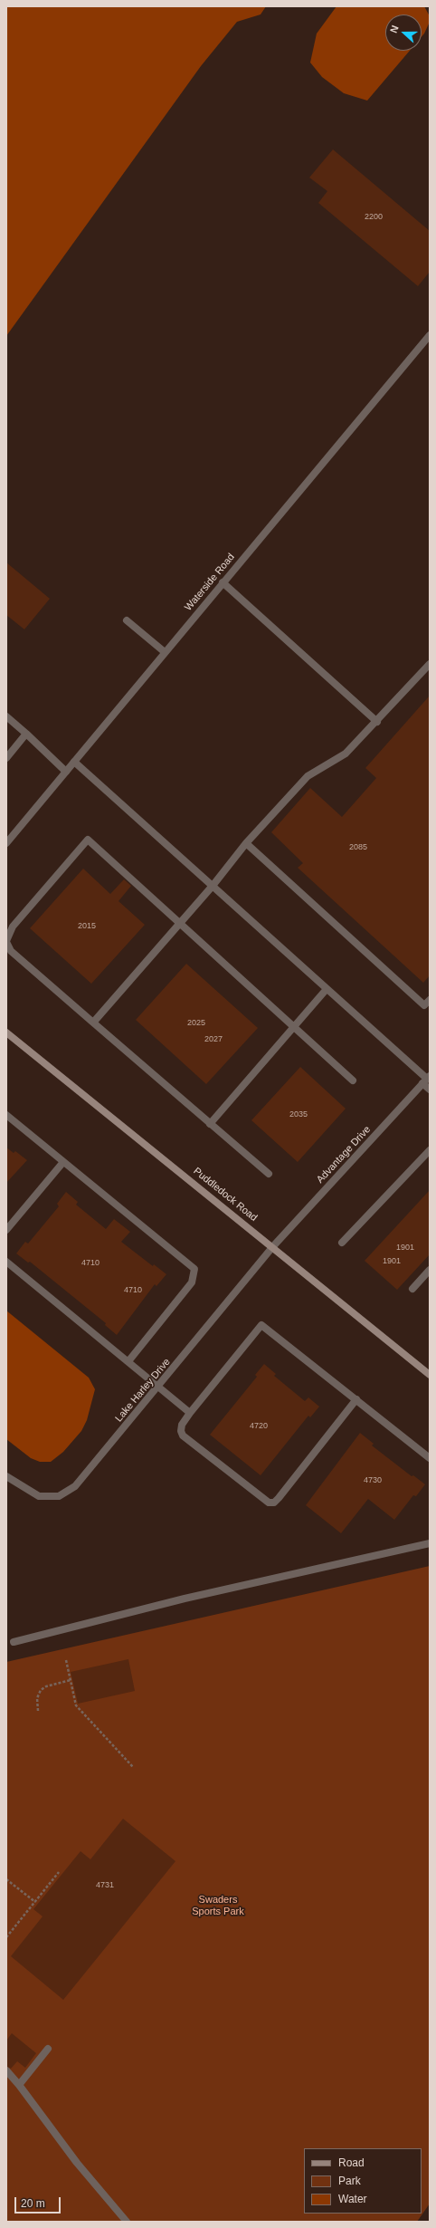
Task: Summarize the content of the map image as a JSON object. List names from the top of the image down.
{
  "streets": {
    "main road": ["Puddledock Road"],
    "street": ["Waterside Road", "Advantage Drive", "Lake Harley Drive"]
  },
  "crossings": [
    ["Advantage Drive", "Puddledock Road"],
    ["Advantage Drive", "Lake Harley Drive"],
    ["Puddledock Road", "Lake Harley Drive"]
  ],
  "parks": ["Swaders Sports Park"],
  "house_numbers": [
    "2200",
    "2085",
    "2015",
    "2025",
    "2027",
    "2035",
    "1901",
    "1901",
    "4710",
    "4710",
    "4720",
    "4730",
    "4731"
  ],
  "legend": ["Road", "Park", "Water"],
  "scale_bar": "20 m",
  "north": "left"
}
